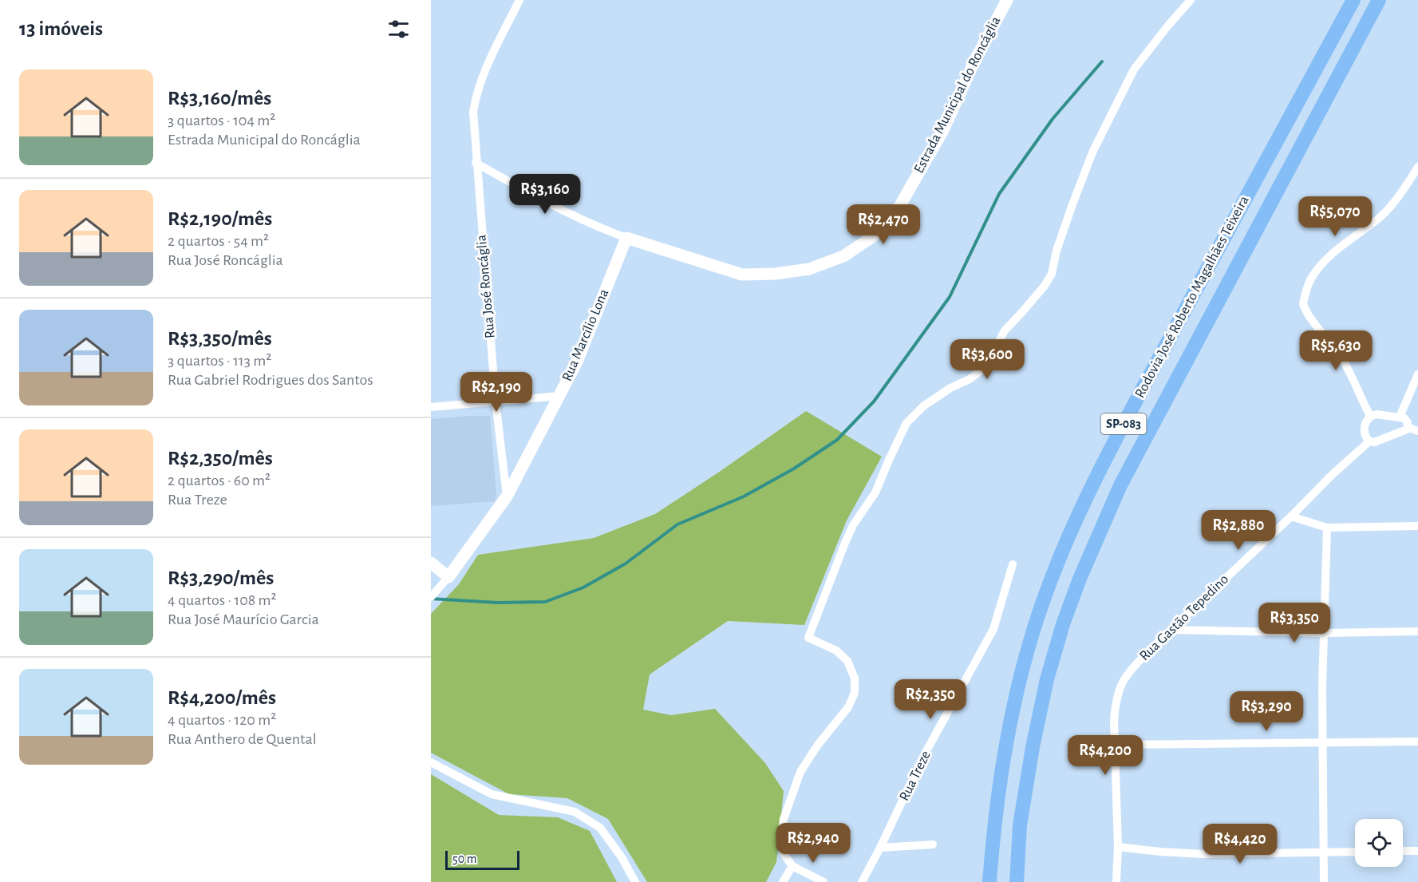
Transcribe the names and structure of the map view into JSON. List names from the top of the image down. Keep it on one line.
{"streets":{"highway":["Rodovia José Roberto Magalhães Teixeira","SP-083"],"street":["Estrada Municipal do Roncáglia","Rua José Roncáglia","Rua Marcílio Lona","Rua Gastão Tepedino","Rua Treze"]},"crossings":[["Estrada Municipal do Roncáglia","Rua José Roncáglia"],["Estrada Municipal do Roncáglia","Rua Marcílio Lona"],["Rua José Roncáglia","Rua Marcílio Lona"]],"scale_bar":"50 m","page":{"heading":"13 imóveis","list":[{"name":"R$3,160/mês","note":"3 quartos · 104 m² · Estrada Municipal do Roncáglia"},{"name":"R$2,190/mês","note":"2 quartos · 54 m² · Rua José Roncáglia"},{"name":"R$3,350/mês","note":"3 quartos · 113 m² · Rua Gabriel Rodrigues dos Santos"},{"name":"R$2,350/mês","note":"2 quartos · 60 m² · Rua Treze"},{"name":"R$3,290/mês","note":"4 quartos · 108 m² · Rua José Maurício Garcia"},{"name":"R$4,200/mês","note":"4 quartos · 120 m² · Rua Anthero de Quental"}],"price":["R$3,160","R$5,070","R$2,470","R$5,630","R$3,600","R$2,190","R$2,880","R$3,350","R$2,350","R$3,290","R$4,200","R$2,940","R$4,420"],"scale":"50 m"}}
